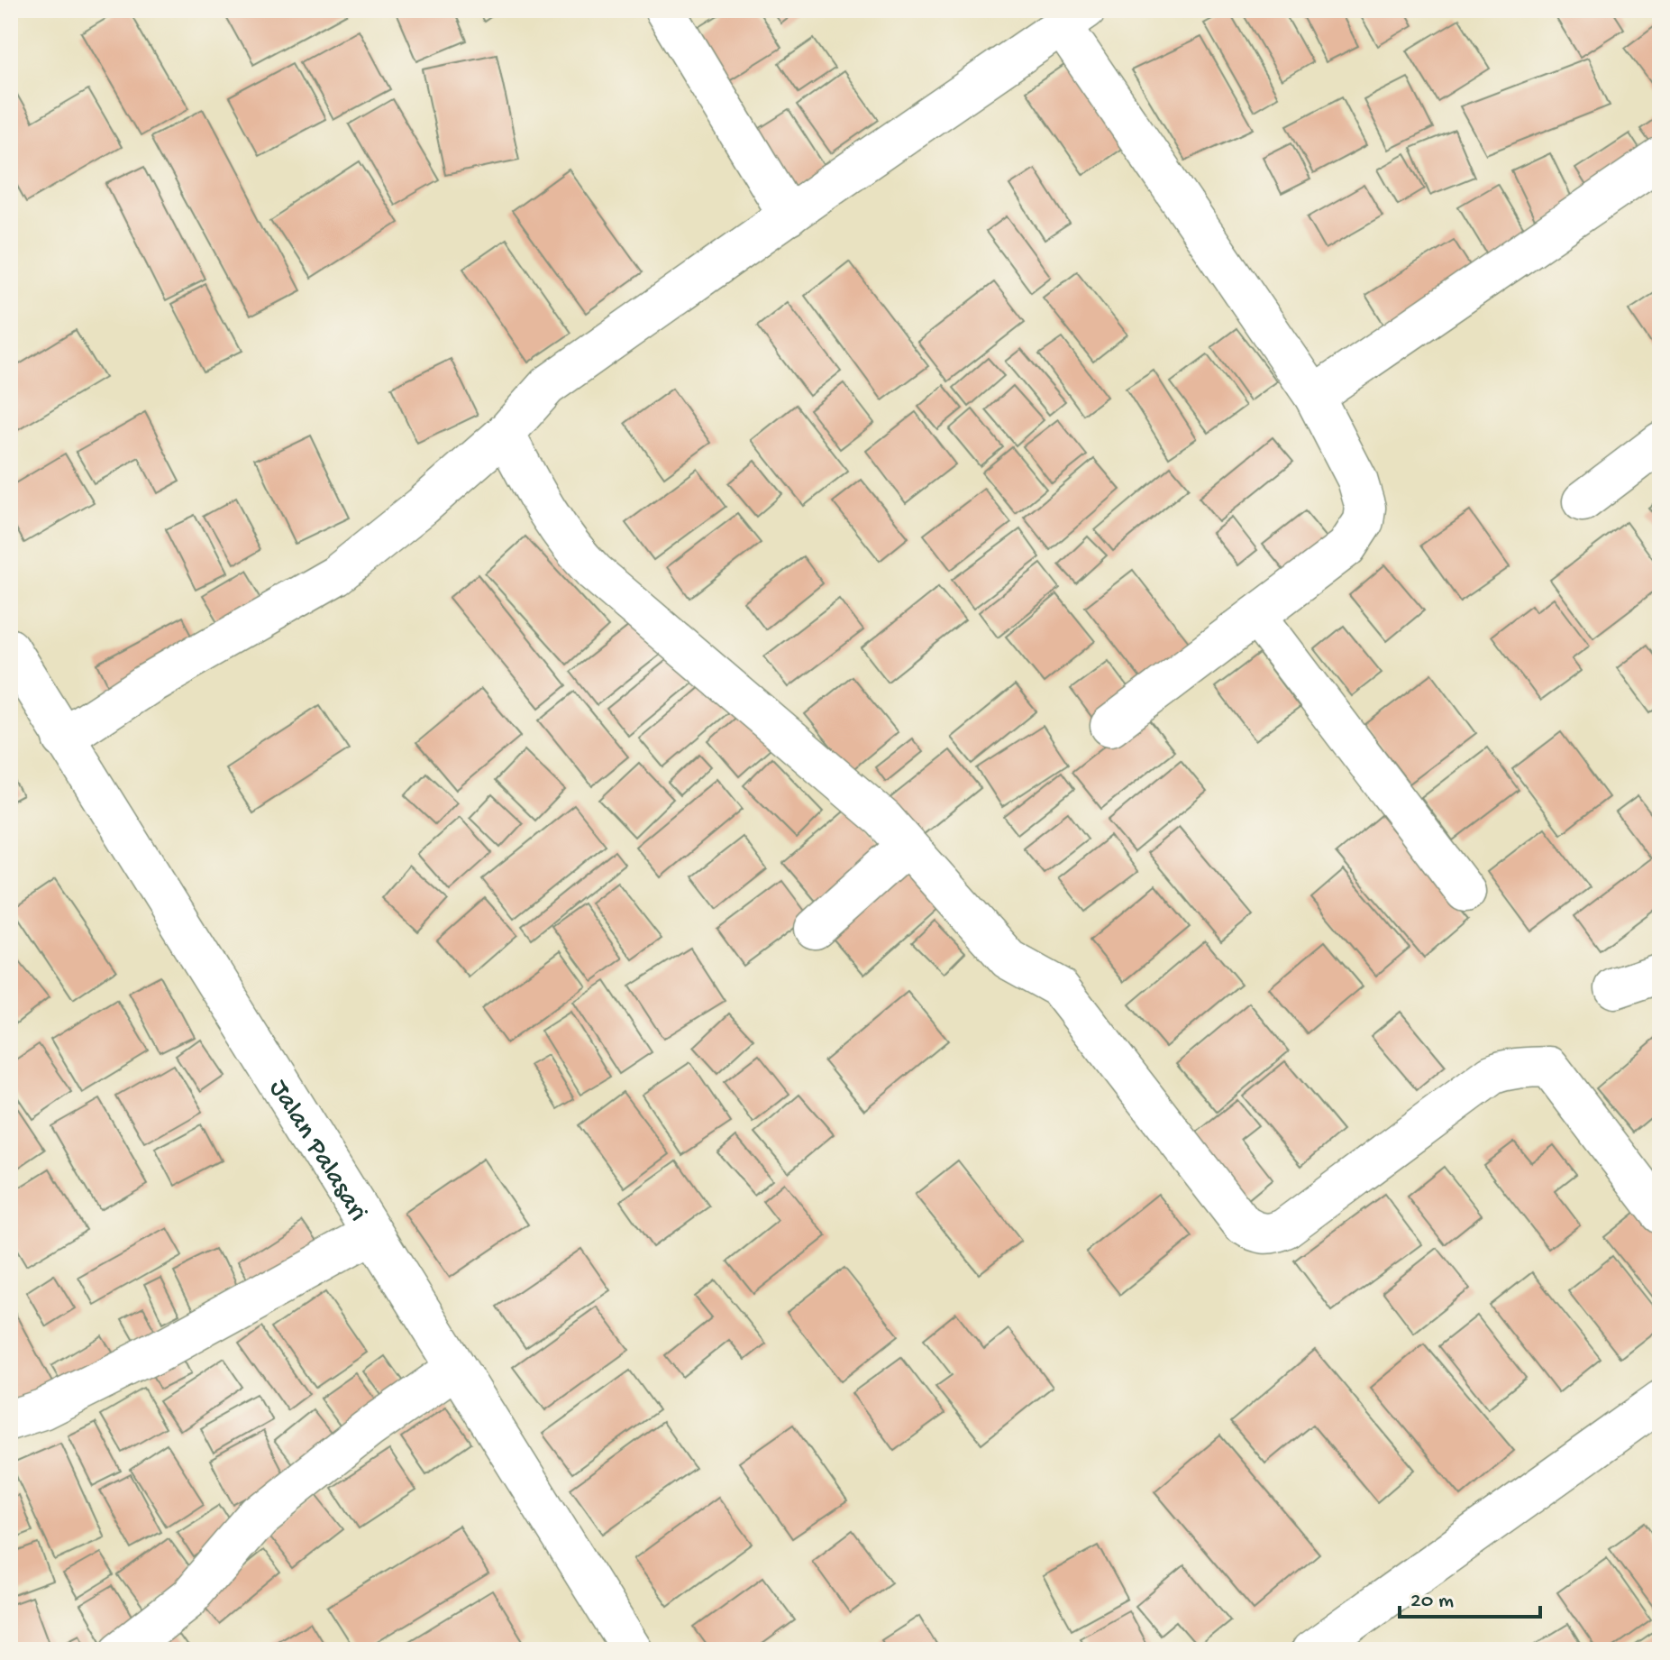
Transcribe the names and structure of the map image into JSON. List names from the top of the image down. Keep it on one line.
{"streets":{"street":["Jalan Palasari"]},"scale_bar":"20 m"}
